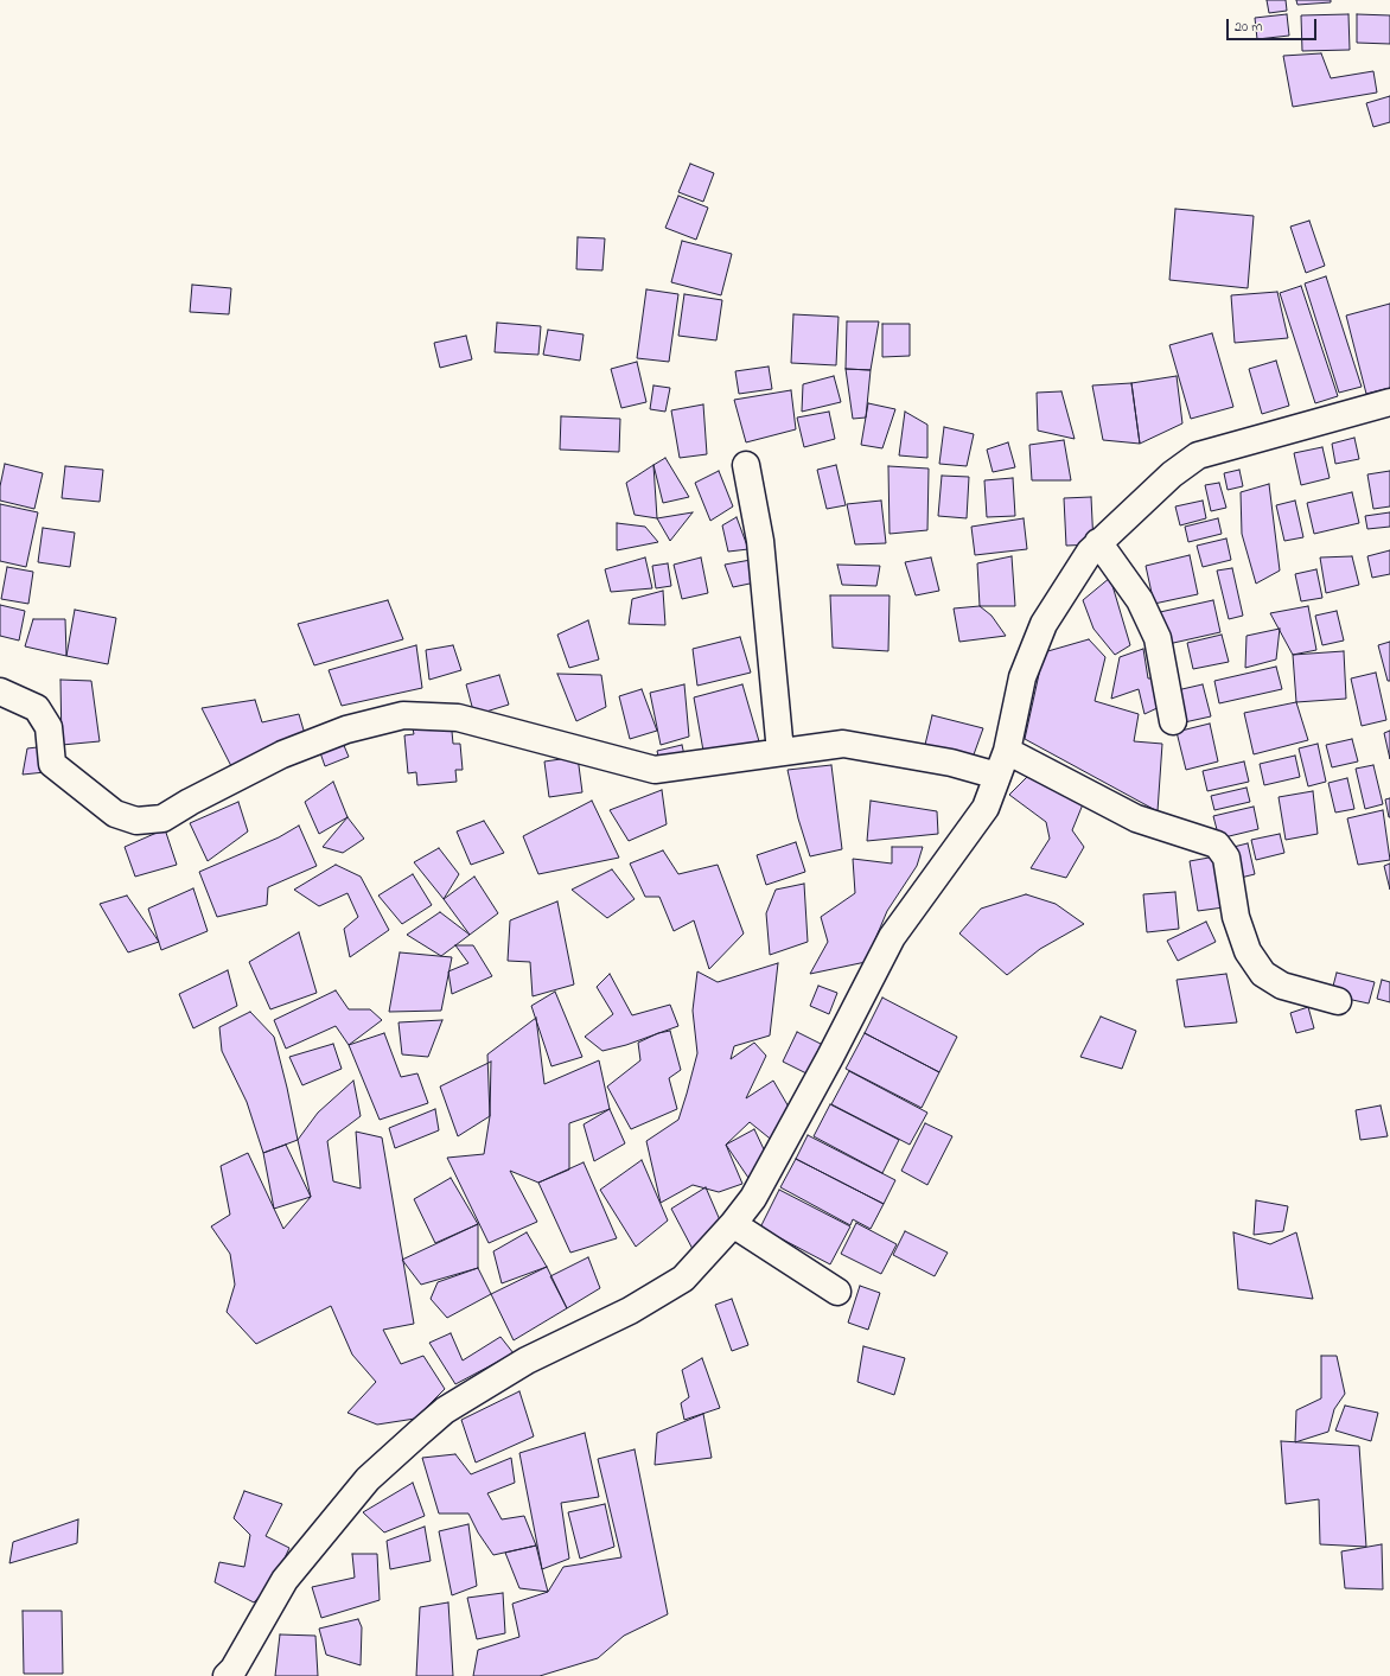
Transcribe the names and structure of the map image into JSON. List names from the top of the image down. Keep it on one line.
{"scale_bar":"20 m"}
